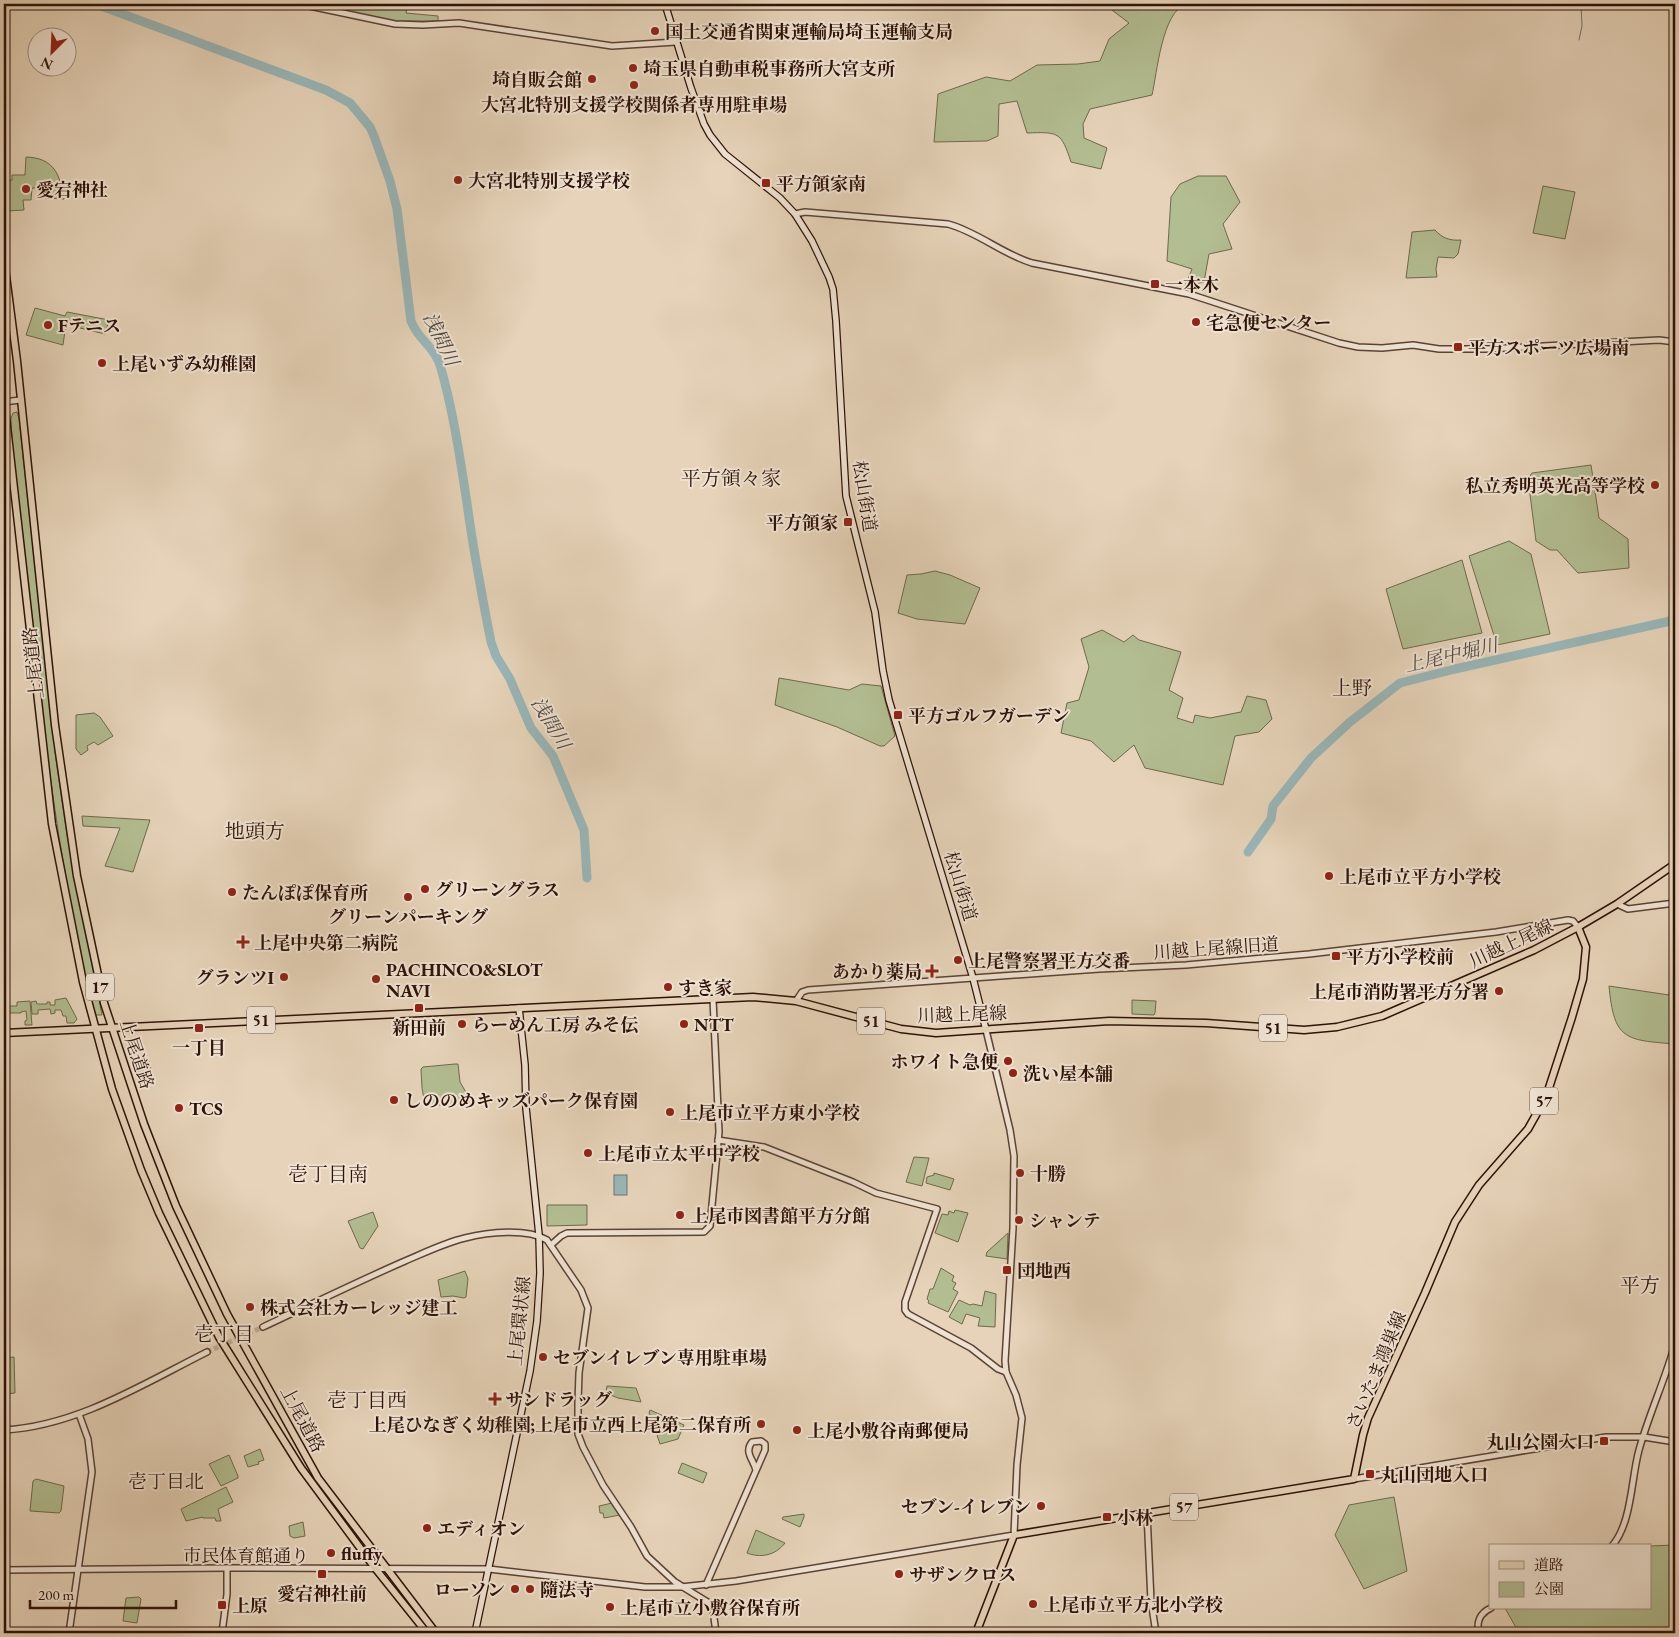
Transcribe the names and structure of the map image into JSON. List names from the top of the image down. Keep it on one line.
{"streets":{"main road":["松山街道","上尾道路","川越上尾線","17","51","57","上尾環状線","さいたま鴻巣線"],"street":["川越上尾線旧道","市民体育館通り"]},"crossings":[["松山街道","川越上尾線"],["松山街道","川越上尾線旧道"],["上尾道路","川越上尾線"],["上尾道路","市民体育館通り"],["川越上尾線","川越上尾線旧道"],["川越上尾線","上尾環状線"],["川越上尾線","さいたま鴻巣線"],["川越上尾線旧道","さいたま鴻巣線"],["57","さいたま鴻巣線"],["57","市民体育館通り"],["上尾環状線","市民体育館通り"]],"districts":["平方領々家","上野","地頭方","壱丁目南","平方","壱丁目","壱丁目西","壱丁目北"],"water":["浅間川","上尾中堀川"],"places":{"other":["国土交通省関東運輸局埼玉運輸支局","埼玉県自動車税事務所大宮支所","埼自販会館","大宮北特別支援学校関係者専用駐車場","大宮北特別支援学校","愛宕神社","宅急便センター","Fテニス","上尾いずみ幼稚園","私立秀明英光高等学校","上尾市立平方小学校","グリーングラス","たんぽぽ保育所","グリーンパーキング","上尾警察署平方交番","グランツⅠ","PACHINCO&SLOT NAVI","すき家","上尾市消防署平方分署","らーめん工房 みそ伝","NTT","ホワイト急便","洗い屋本舗","しののめキッズパーク保育園","TCS","上尾市立平方東小学校","上尾市立太平中学校","十勝","上尾市図書館平方分館","シャンテ","株式会社カーレッジ建工","セブンイレブン専用駐車場","上尾ひなぎく幼稚園;上尾市立西上尾第二保育所","上尾小敷谷南郵便局","セブン-イレブン","エディオン","fluffy","サザンクロス","ローソン","隨法寺","上尾市立平方北小学校","上尾市立小敷谷保育所"],"transit":["平方領家南","一本木","平方スポーツ広場南","平方領家","平方ゴルフガーデン","平方小学校前","新田前","一丁目","団地西","丸山公園入口","丸山団地入口","小林","愛宕神社前","上原"],"health":["上尾中央第二病院","あかり薬局","サンドラッグ"]},"legend":["道路","公園"],"scale_bar":"200 m","north":"bottom left"}
